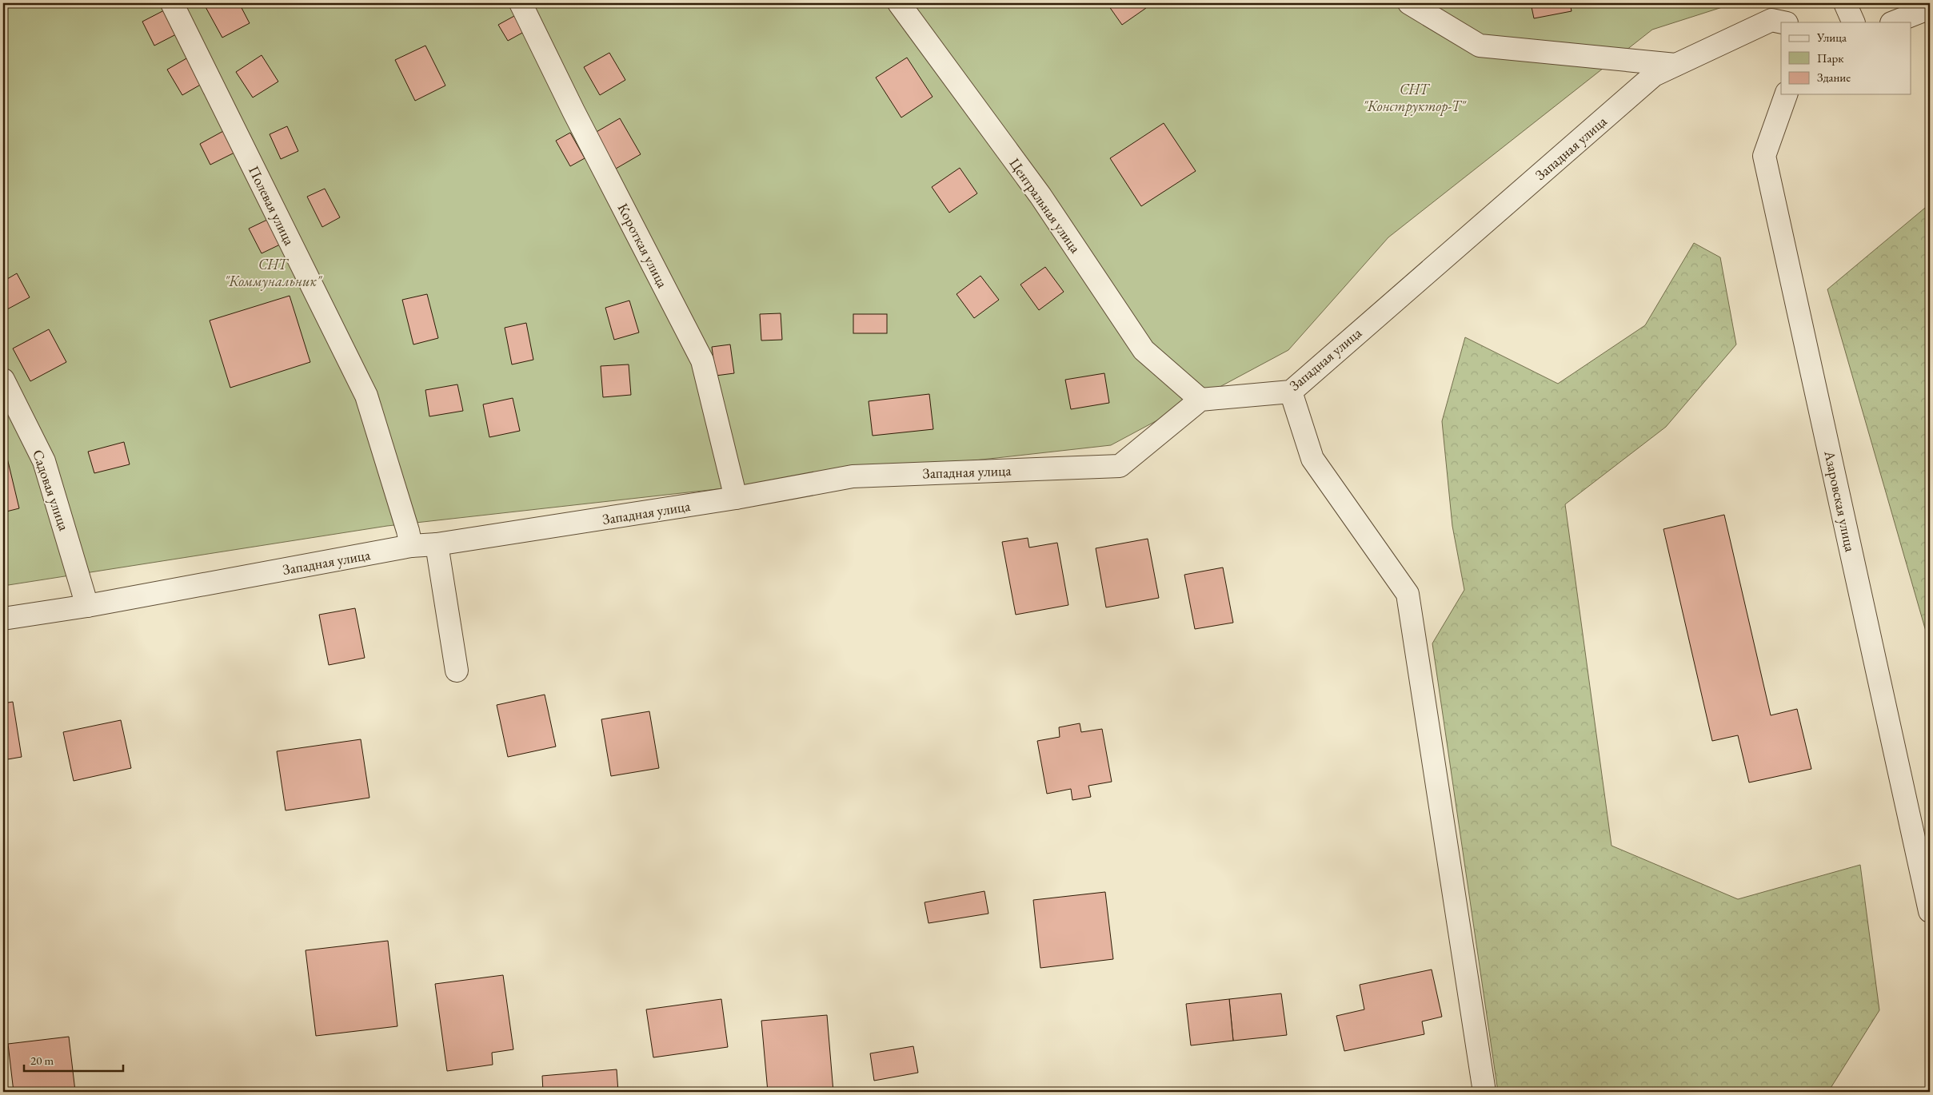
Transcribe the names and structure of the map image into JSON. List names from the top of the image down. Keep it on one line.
{"streets":{"street":["Западная улица","Полевая улица","Центральная улица","Короткая улица","Садовая улица","Азаровская улица"]},"crossings":[["Западная улица","Полевая улица"],["Западная улица","Центральная улица"],["Западная улица","Короткая улица"],["Западная улица","Садовая улица"]],"parks":["СНТ \"Конструктор-Т\"","СНТ \"Коммунальник\""],"legend":["Улица","Парк","Здание"],"scale_bar":"20 m"}
